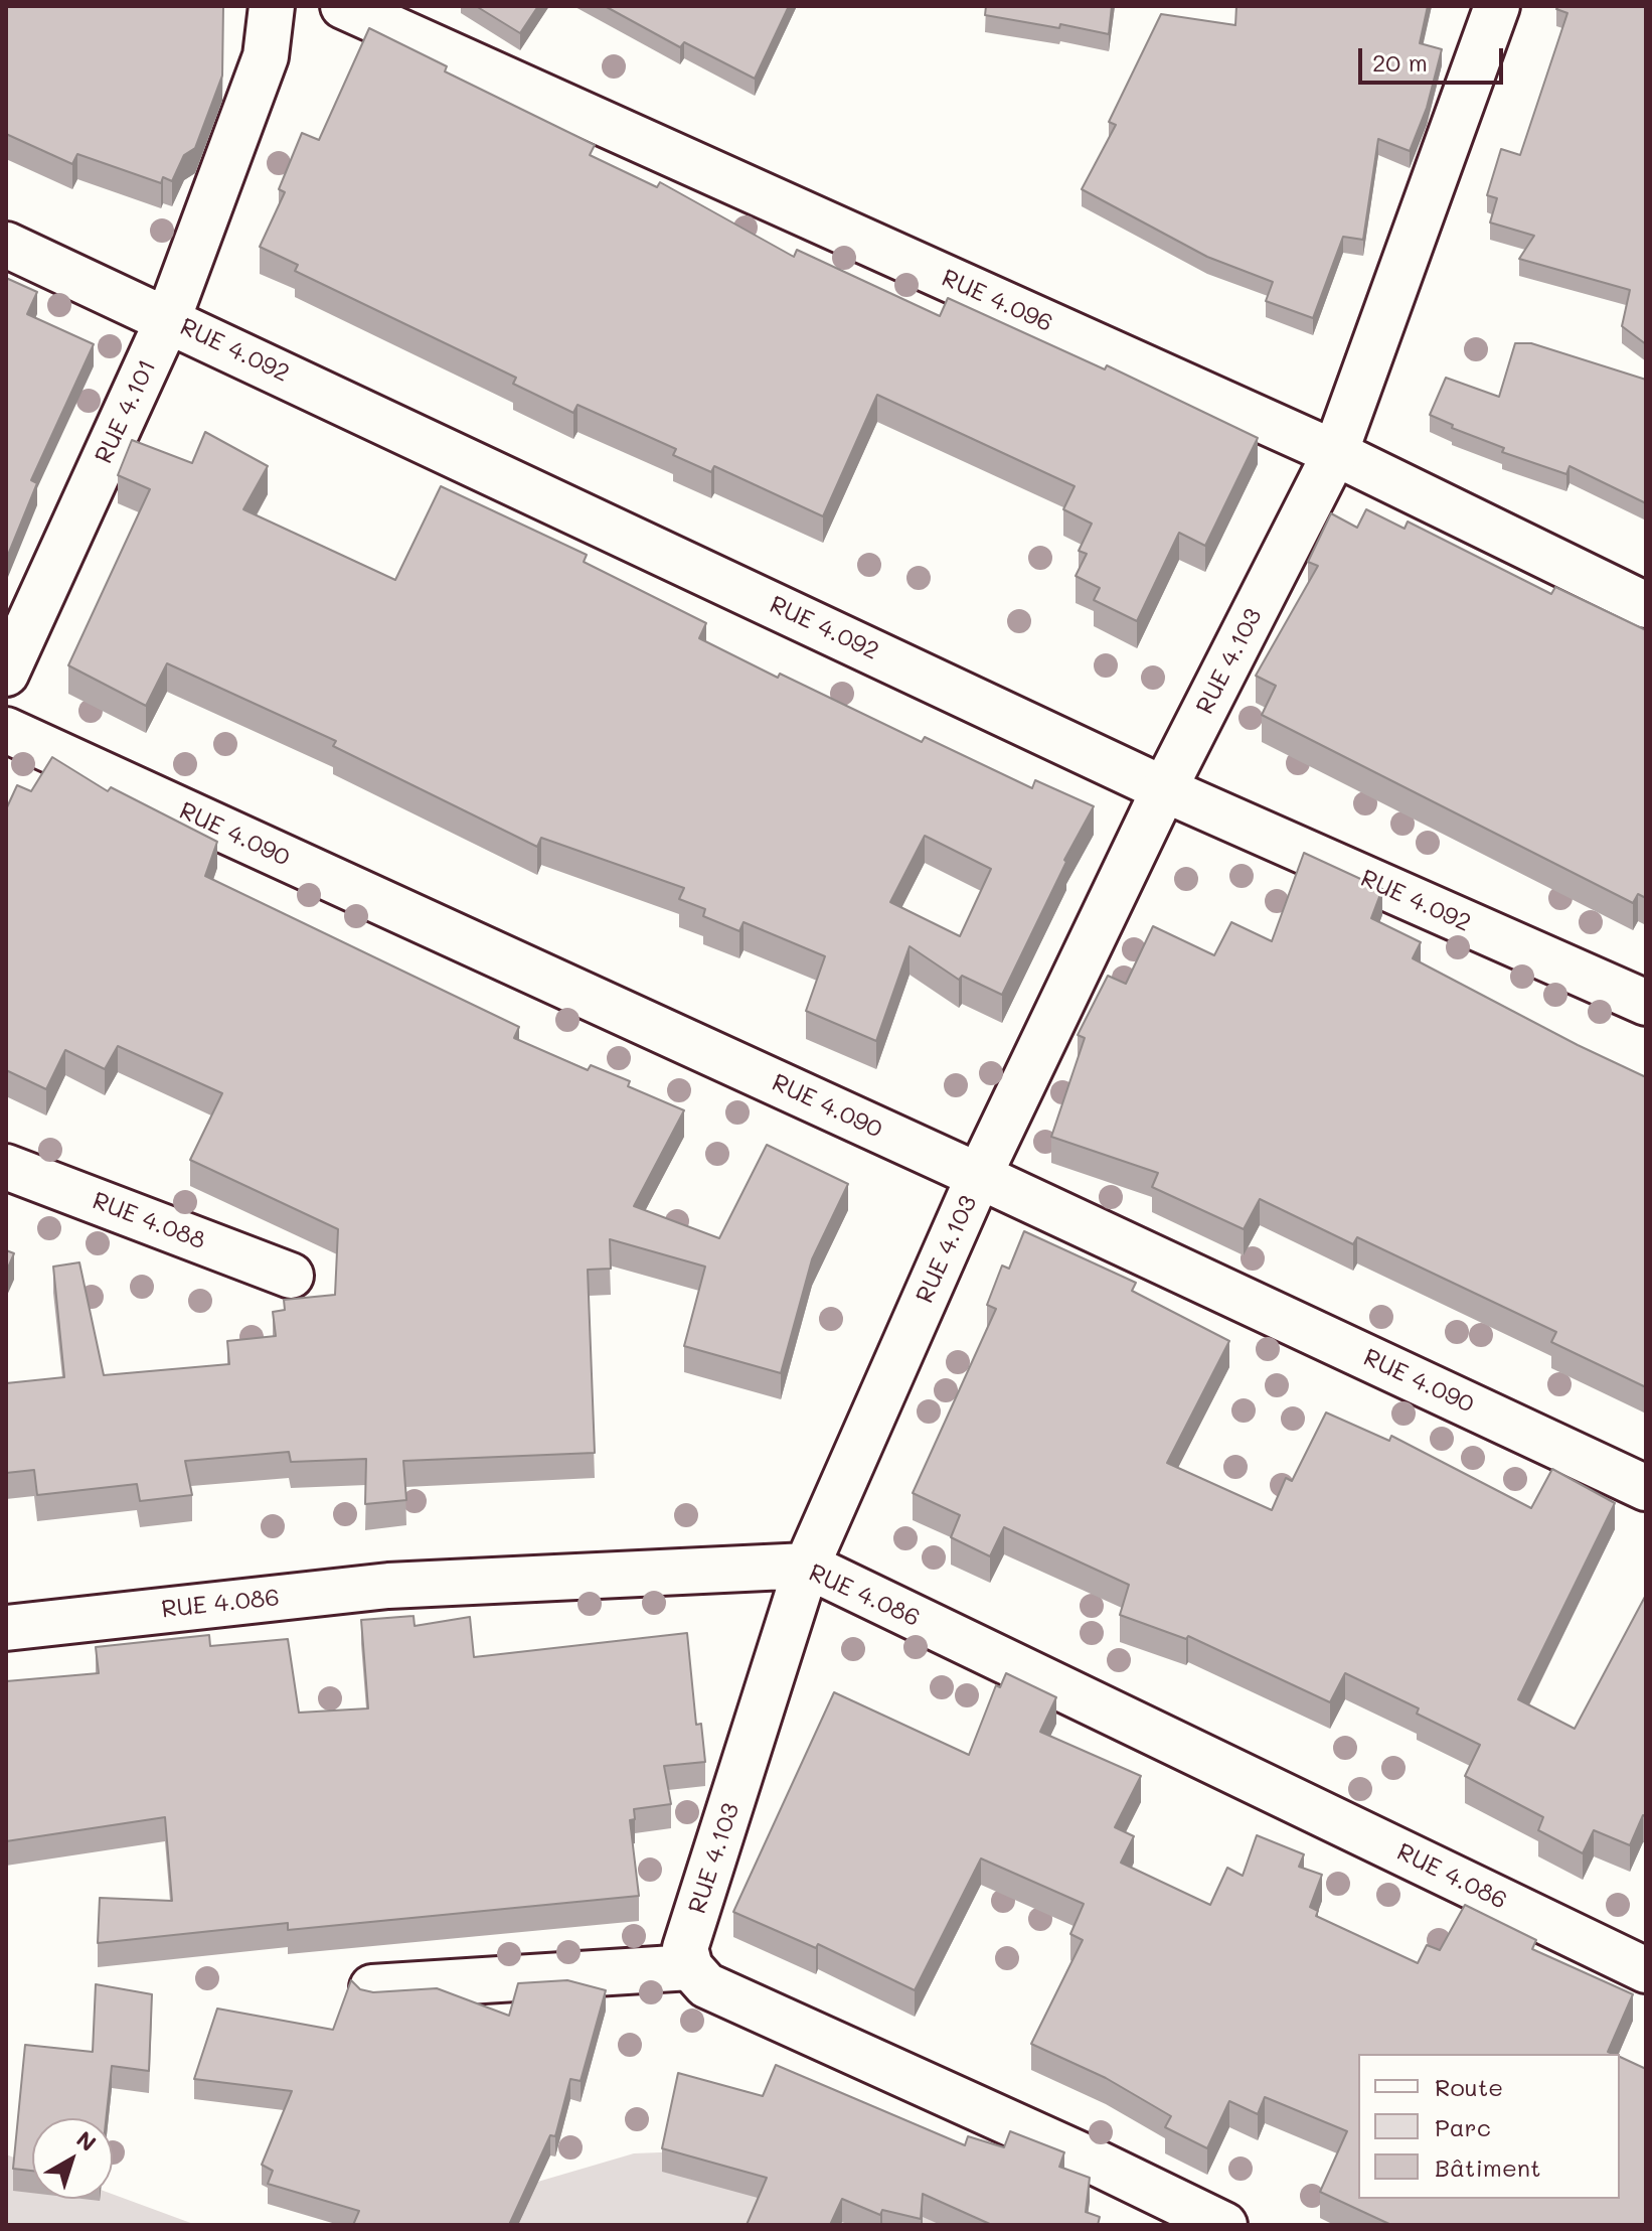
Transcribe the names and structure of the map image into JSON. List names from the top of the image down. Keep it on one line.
{"streets":{"street":["RUE 4.096","RUE 4.092","RUE 4.101","RUE 4.103","RUE 4.090","RUE 4.088","RUE 4.086"]},"crossings":[["RUE 4.096","RUE 4.103"],["RUE 4.092","RUE 4.101"],["RUE 4.092","RUE 4.103"],["RUE 4.103","RUE 4.090"],["RUE 4.103","RUE 4.086"]],"legend":["Route","Parc","Bâtiment"],"scale_bar":"20 m","north":"top right"}
